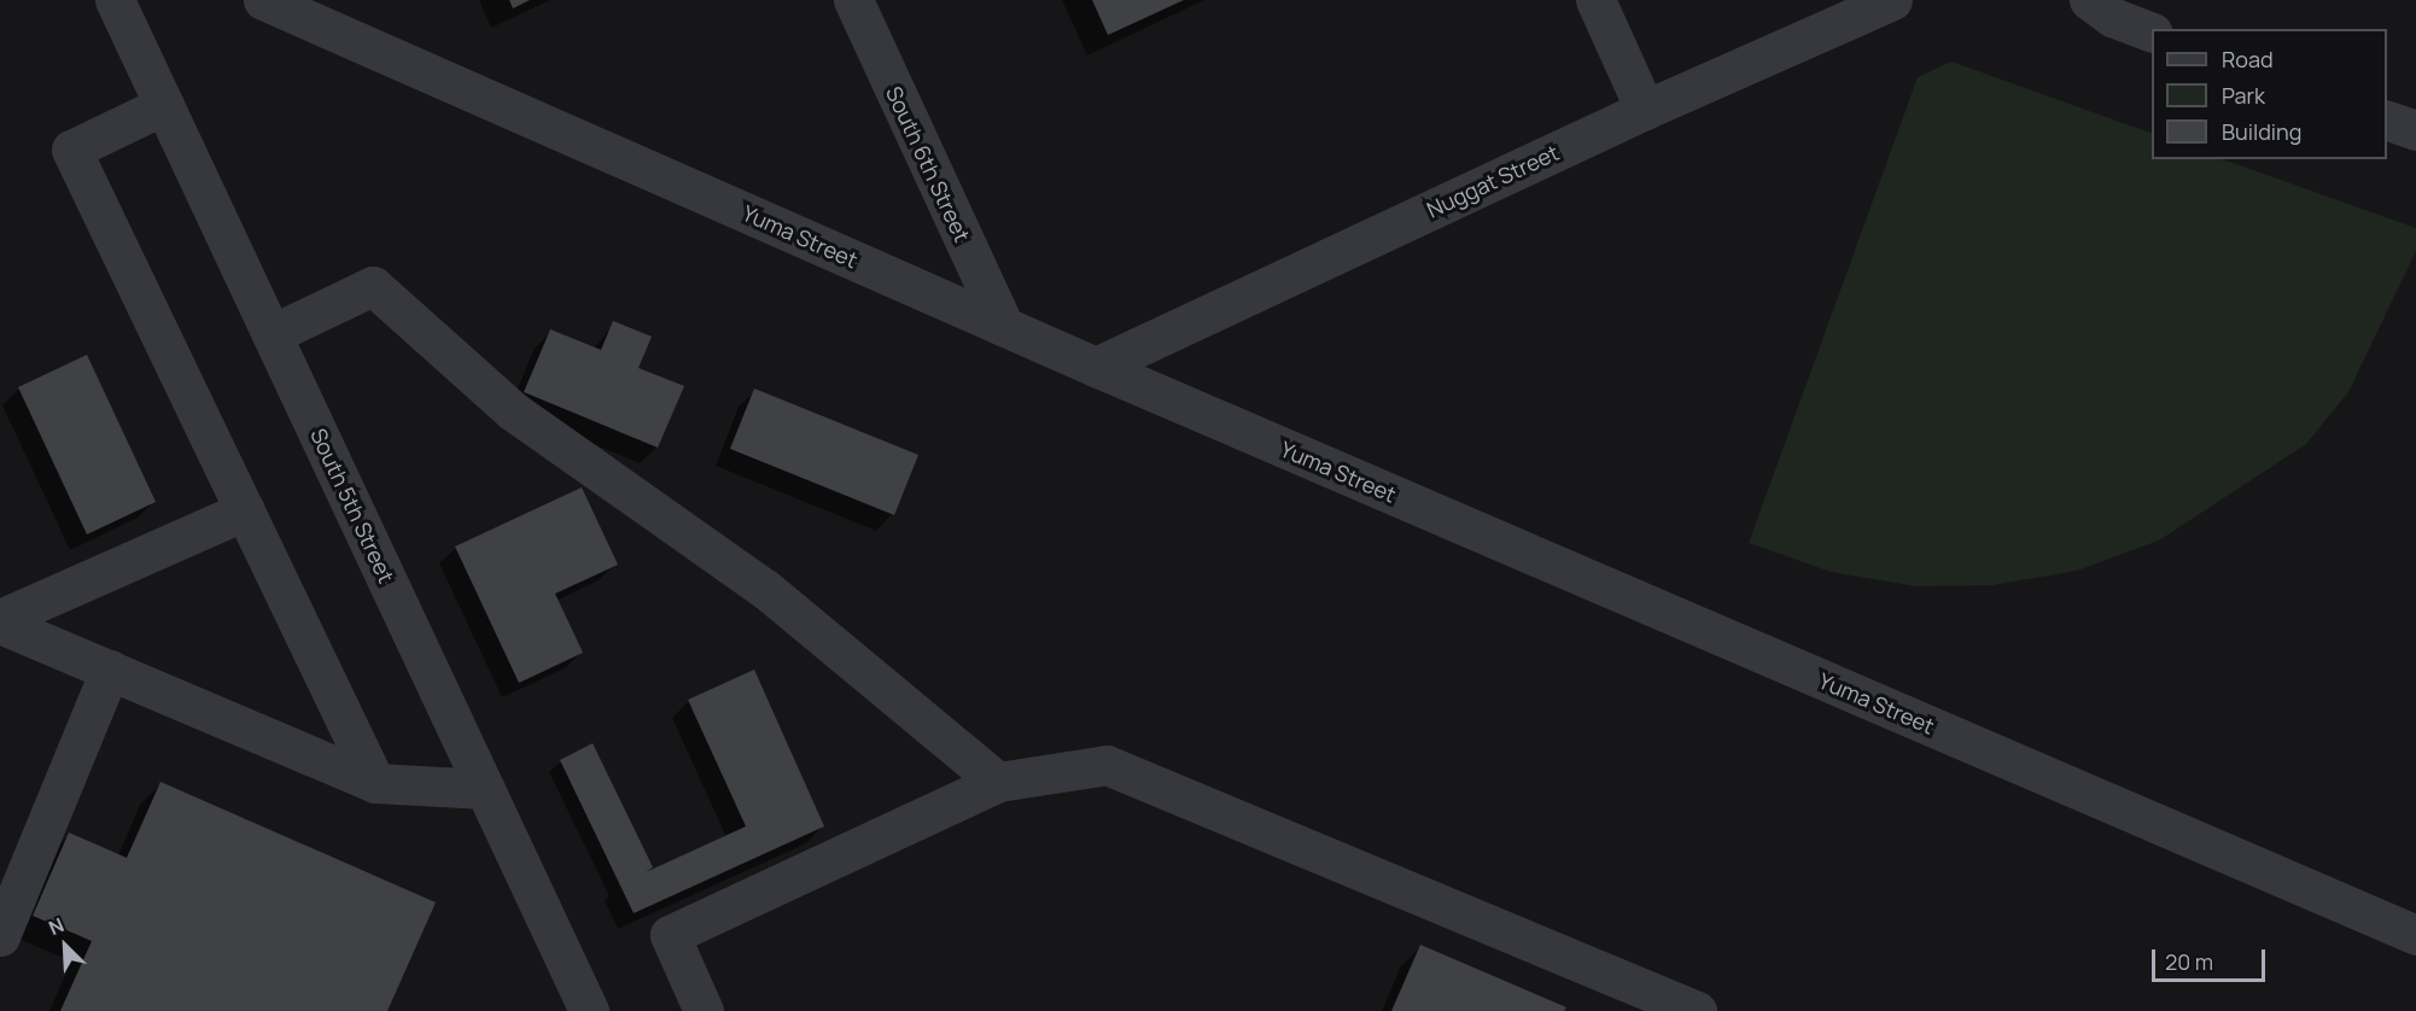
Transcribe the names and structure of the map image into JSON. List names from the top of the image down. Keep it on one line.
{"streets":{"street":["South 6th Street","Nuggat Street","Yuma Street","South 5th Street"]},"crossings":[["South 6th Street","Yuma Street"],["Nuggat Street","Yuma Street"]],"legend":["Road","Park","Building"],"scale_bar":"20 m","north":"top left"}
